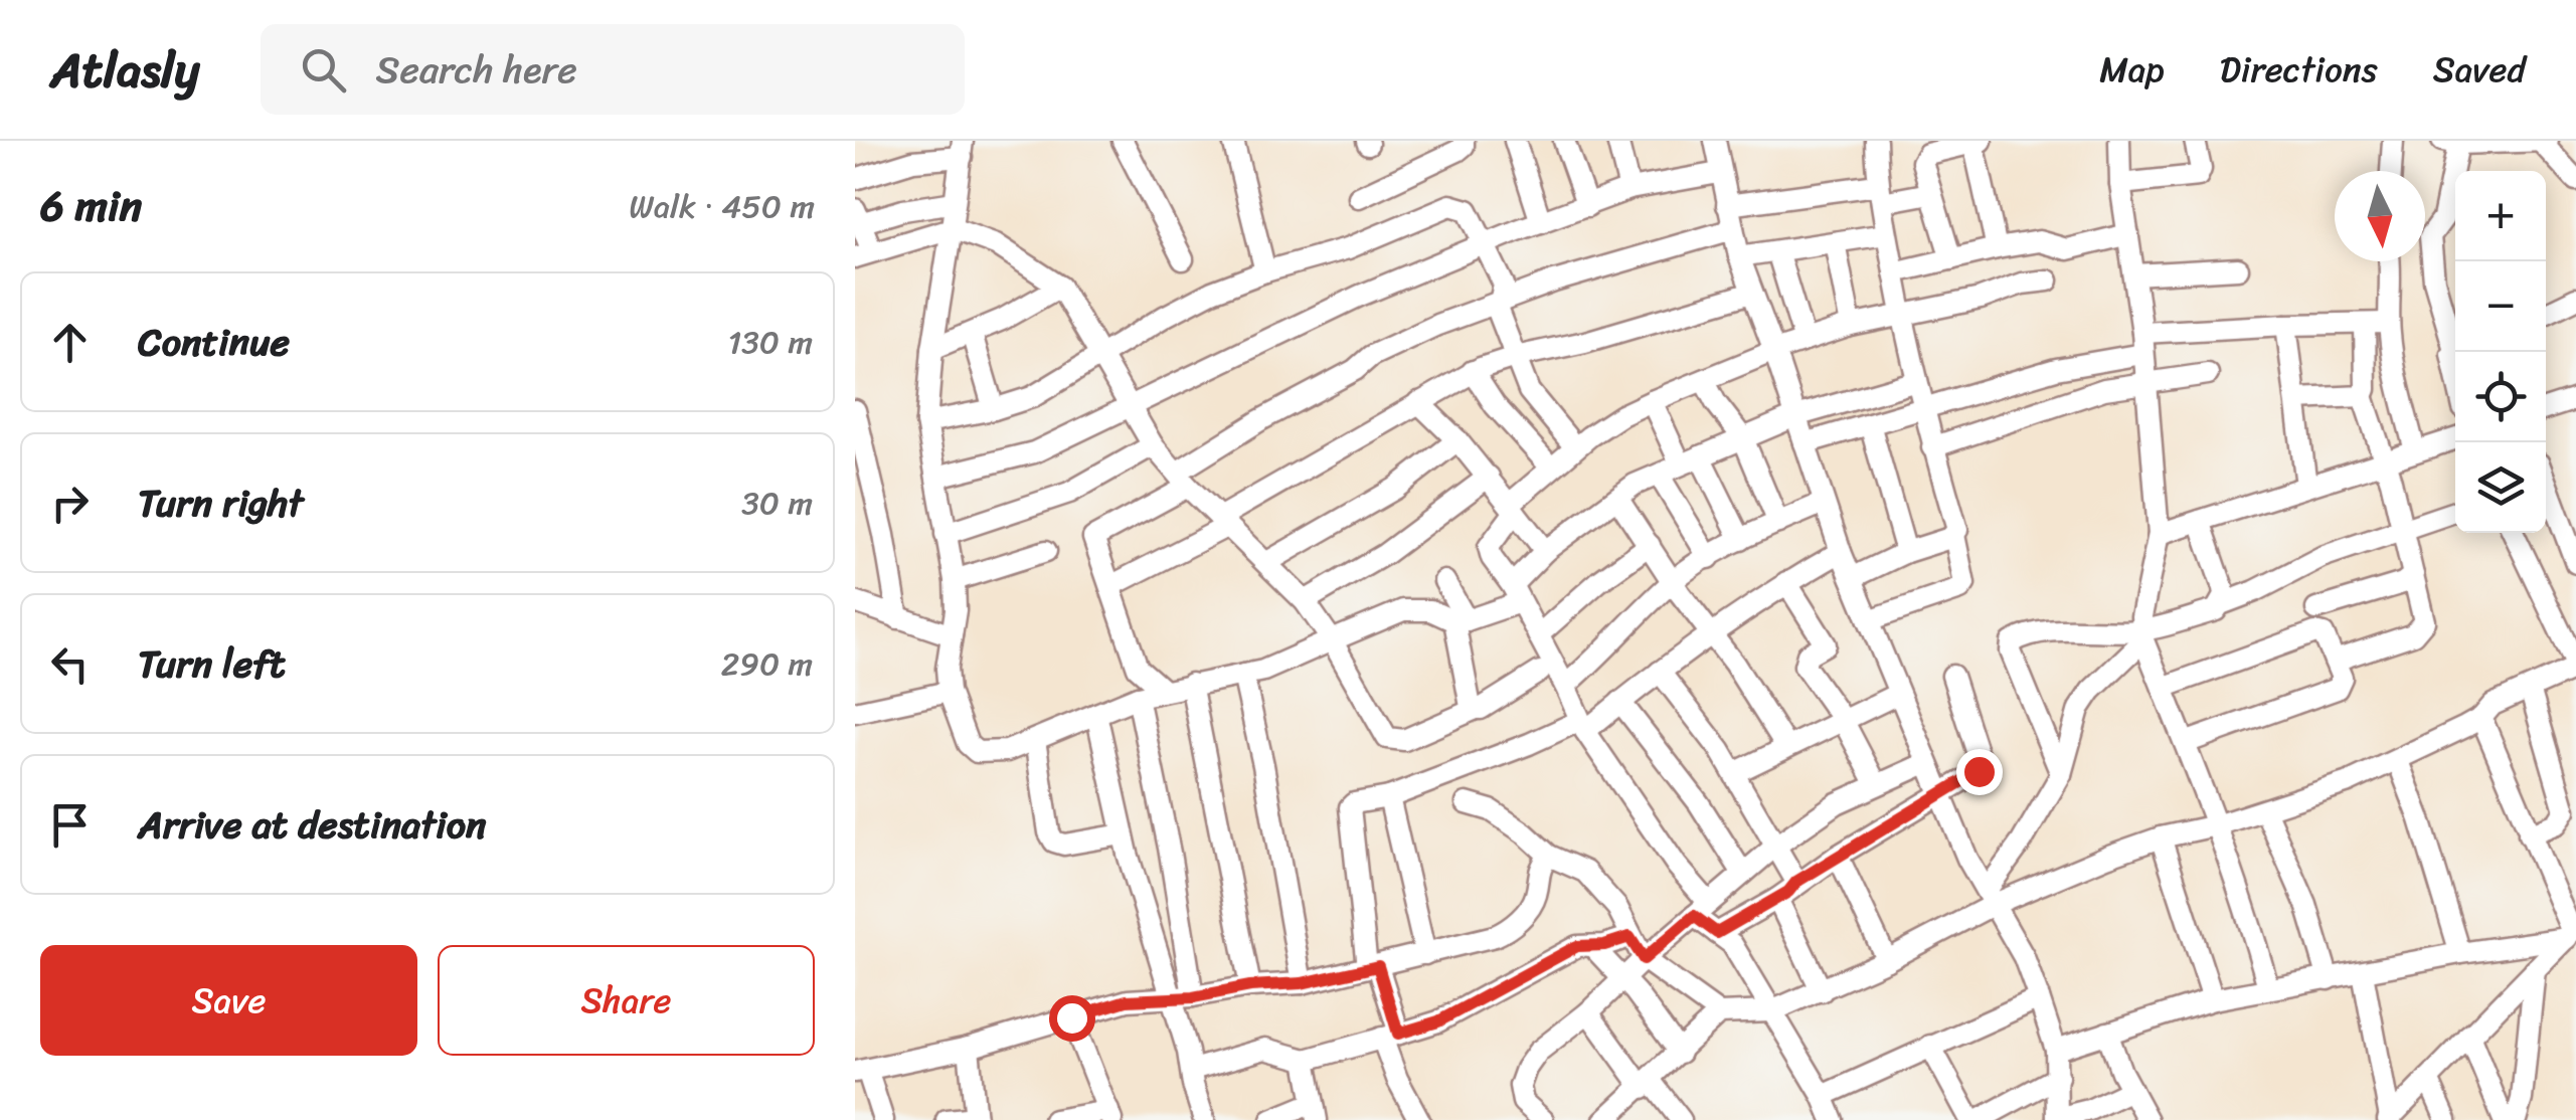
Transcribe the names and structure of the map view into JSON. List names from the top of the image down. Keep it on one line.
{"north":"bottom","page":{"header":"Atlasly","search":"Search here","nav":["Map","Directions","Saved"],"heading":["6 min","Walk · 450 m"],"map_buttons":["+","−"],"list":[["Continue","130 m"],["Turn right","30 m"],["Turn left","290 m"],"Arrive at destination"],"buttons":["Save","Share"]}}
